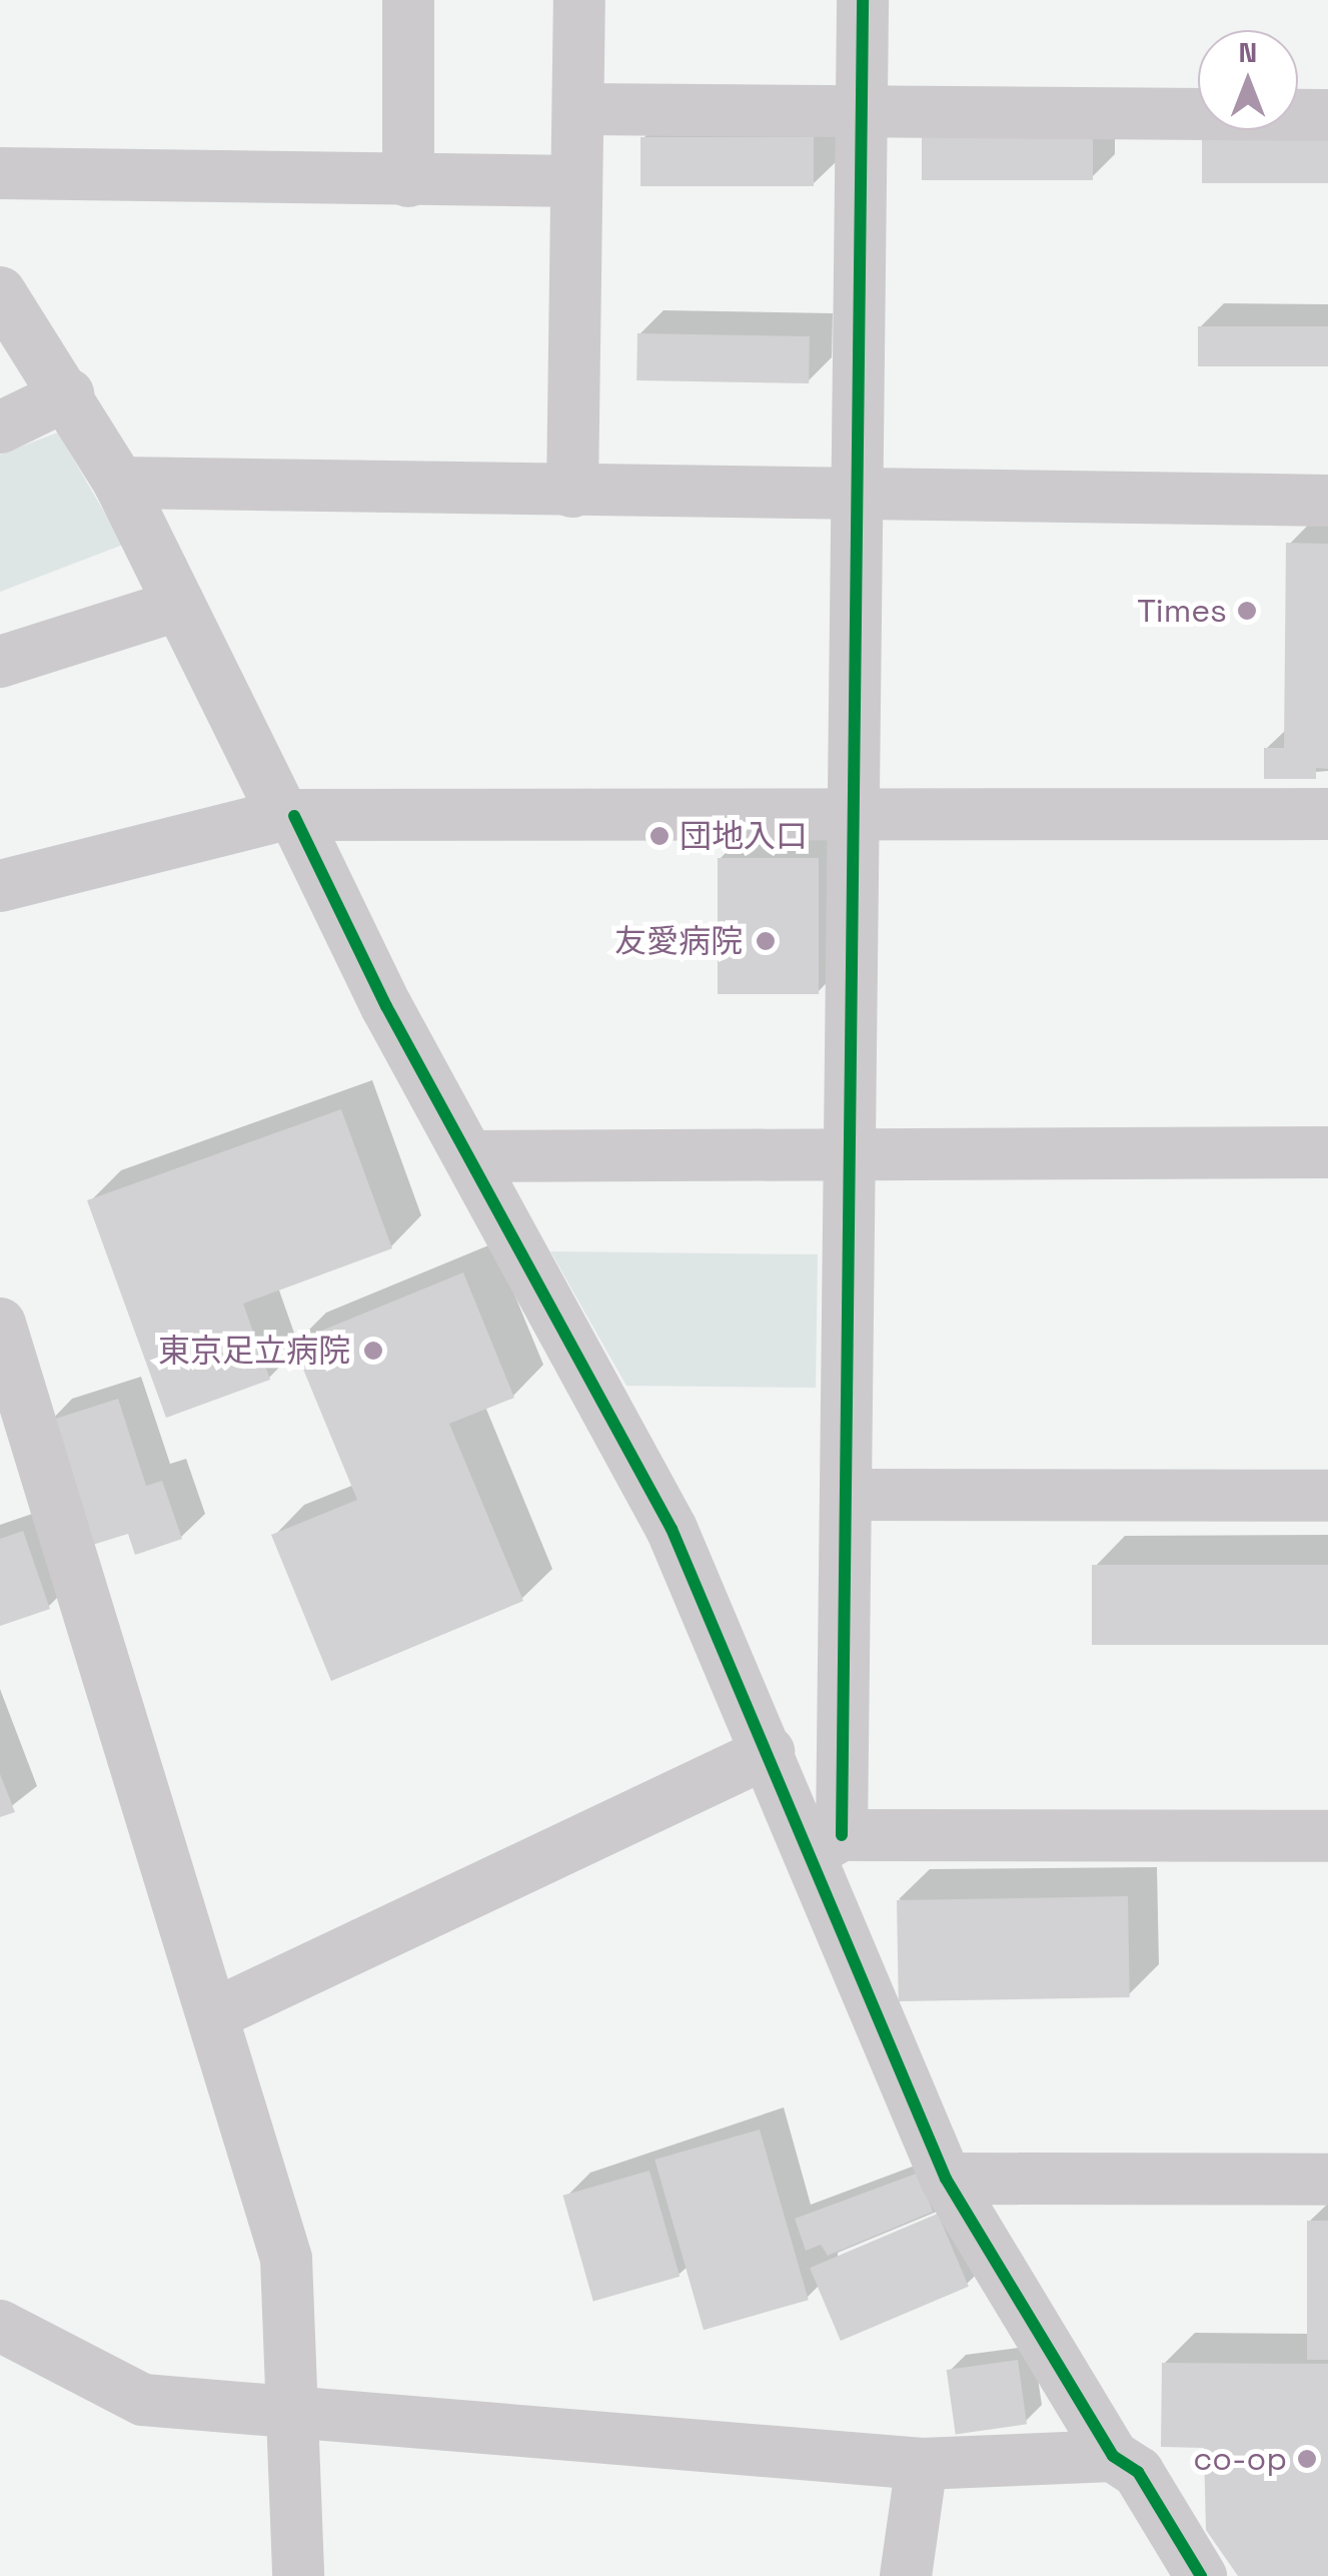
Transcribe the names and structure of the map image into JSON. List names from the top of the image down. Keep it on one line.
{"places":["Times","団地入口","友愛病院","東京足立病院","co-op"],"north":"top"}
